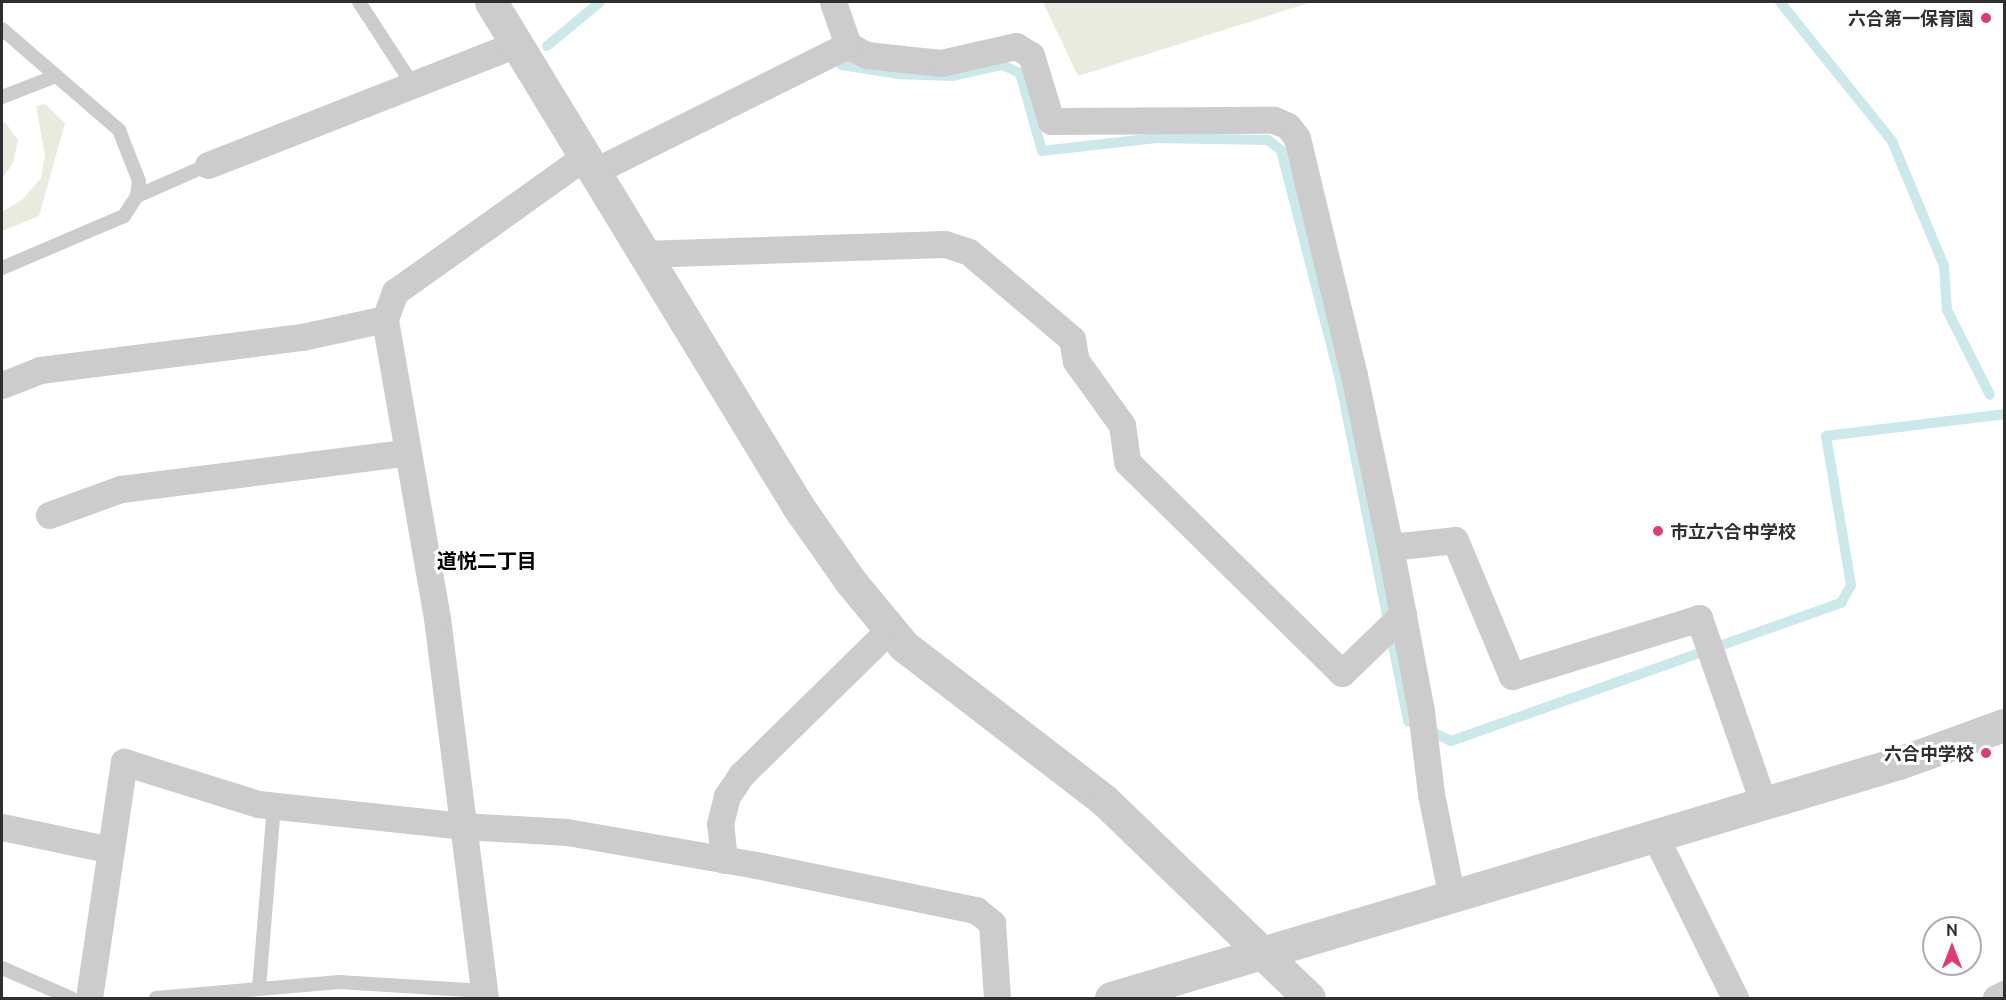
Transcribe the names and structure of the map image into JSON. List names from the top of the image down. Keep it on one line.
{"districts":["道悦二丁目"],"places":["六合第一保育園","市立六合中学校","六合中学校"],"north":"top"}
